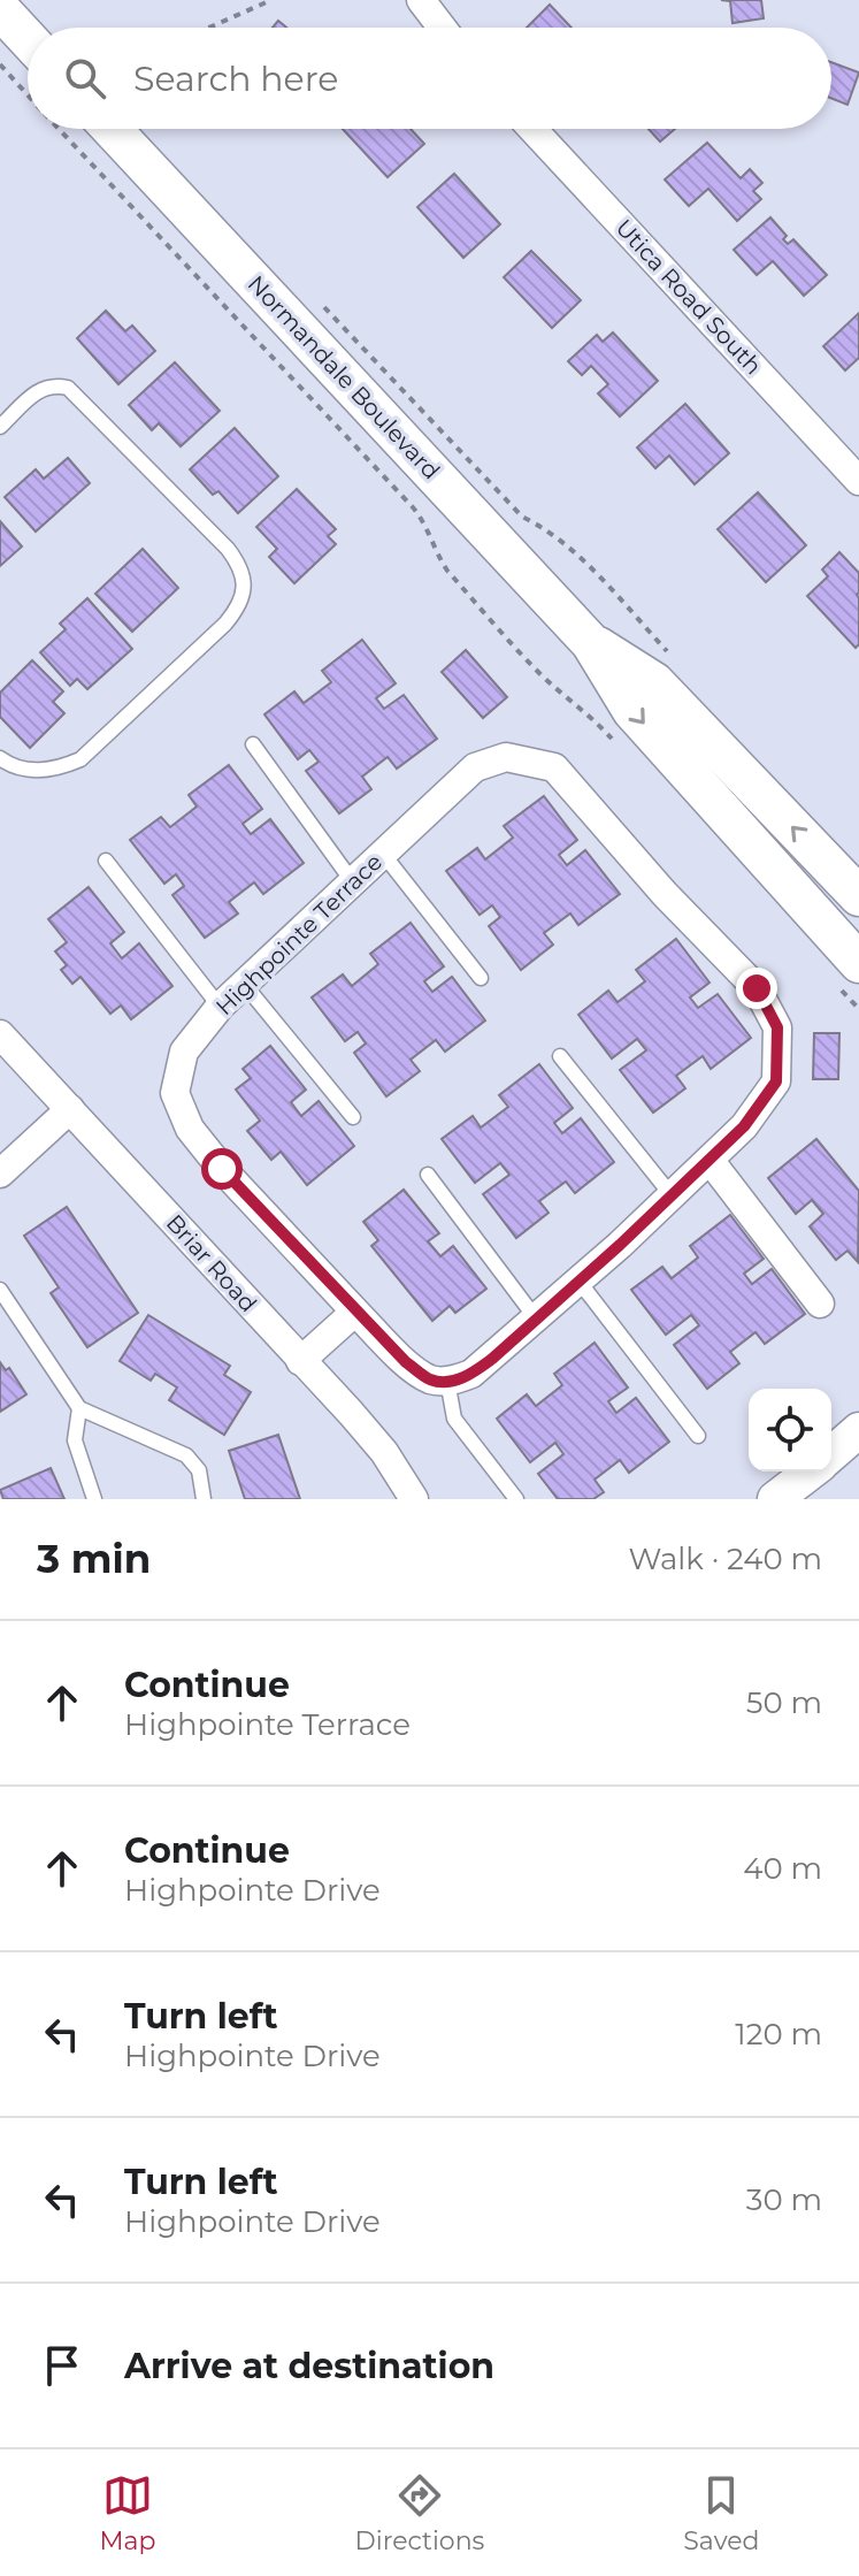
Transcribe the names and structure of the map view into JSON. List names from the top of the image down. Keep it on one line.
{"streets":{"main road":["Normandale Boulevard"],"street":["Utica Road South","Highpointe Terrace","Briar Road"]},"page":{"search":"Search here","heading":["3 min","Walk · 240 m"],"list":[["Continue","Highpointe Terrace","50 m"],["Continue","Highpointe Drive","40 m"],["Turn left","Highpointe Drive","120 m"],["Turn left","Highpointe Drive","30 m"],"Arrive at destination"],"nav":["Map","Directions","Saved"]}}
